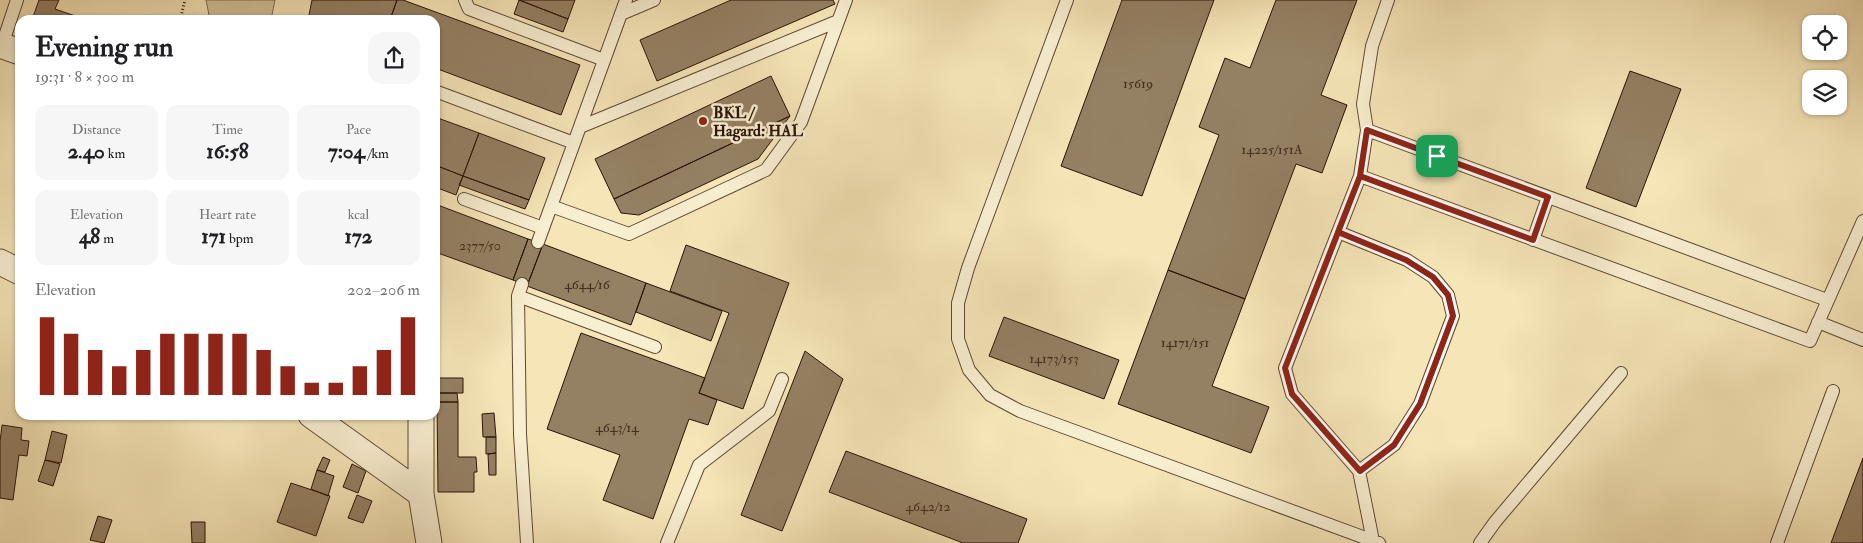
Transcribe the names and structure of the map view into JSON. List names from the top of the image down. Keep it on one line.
{"places":["BKL / Hagard: HAL"],"house_numbers":["15619","14225/151A","2377/50","4644/16","14171/151","14173/153","4643/14","4642/12"],"page":{"heading":["Evening run","19:31 · 8 × 300 m"],"stats":[["Distance","2.40 km"],["Time","16:58"],["Pace","7:04 /km"],["Elevation","48 m"],["Heart rate","171 bpm"],["kcal","172"]],"chart":["Elevation","202–206 m"]}}
